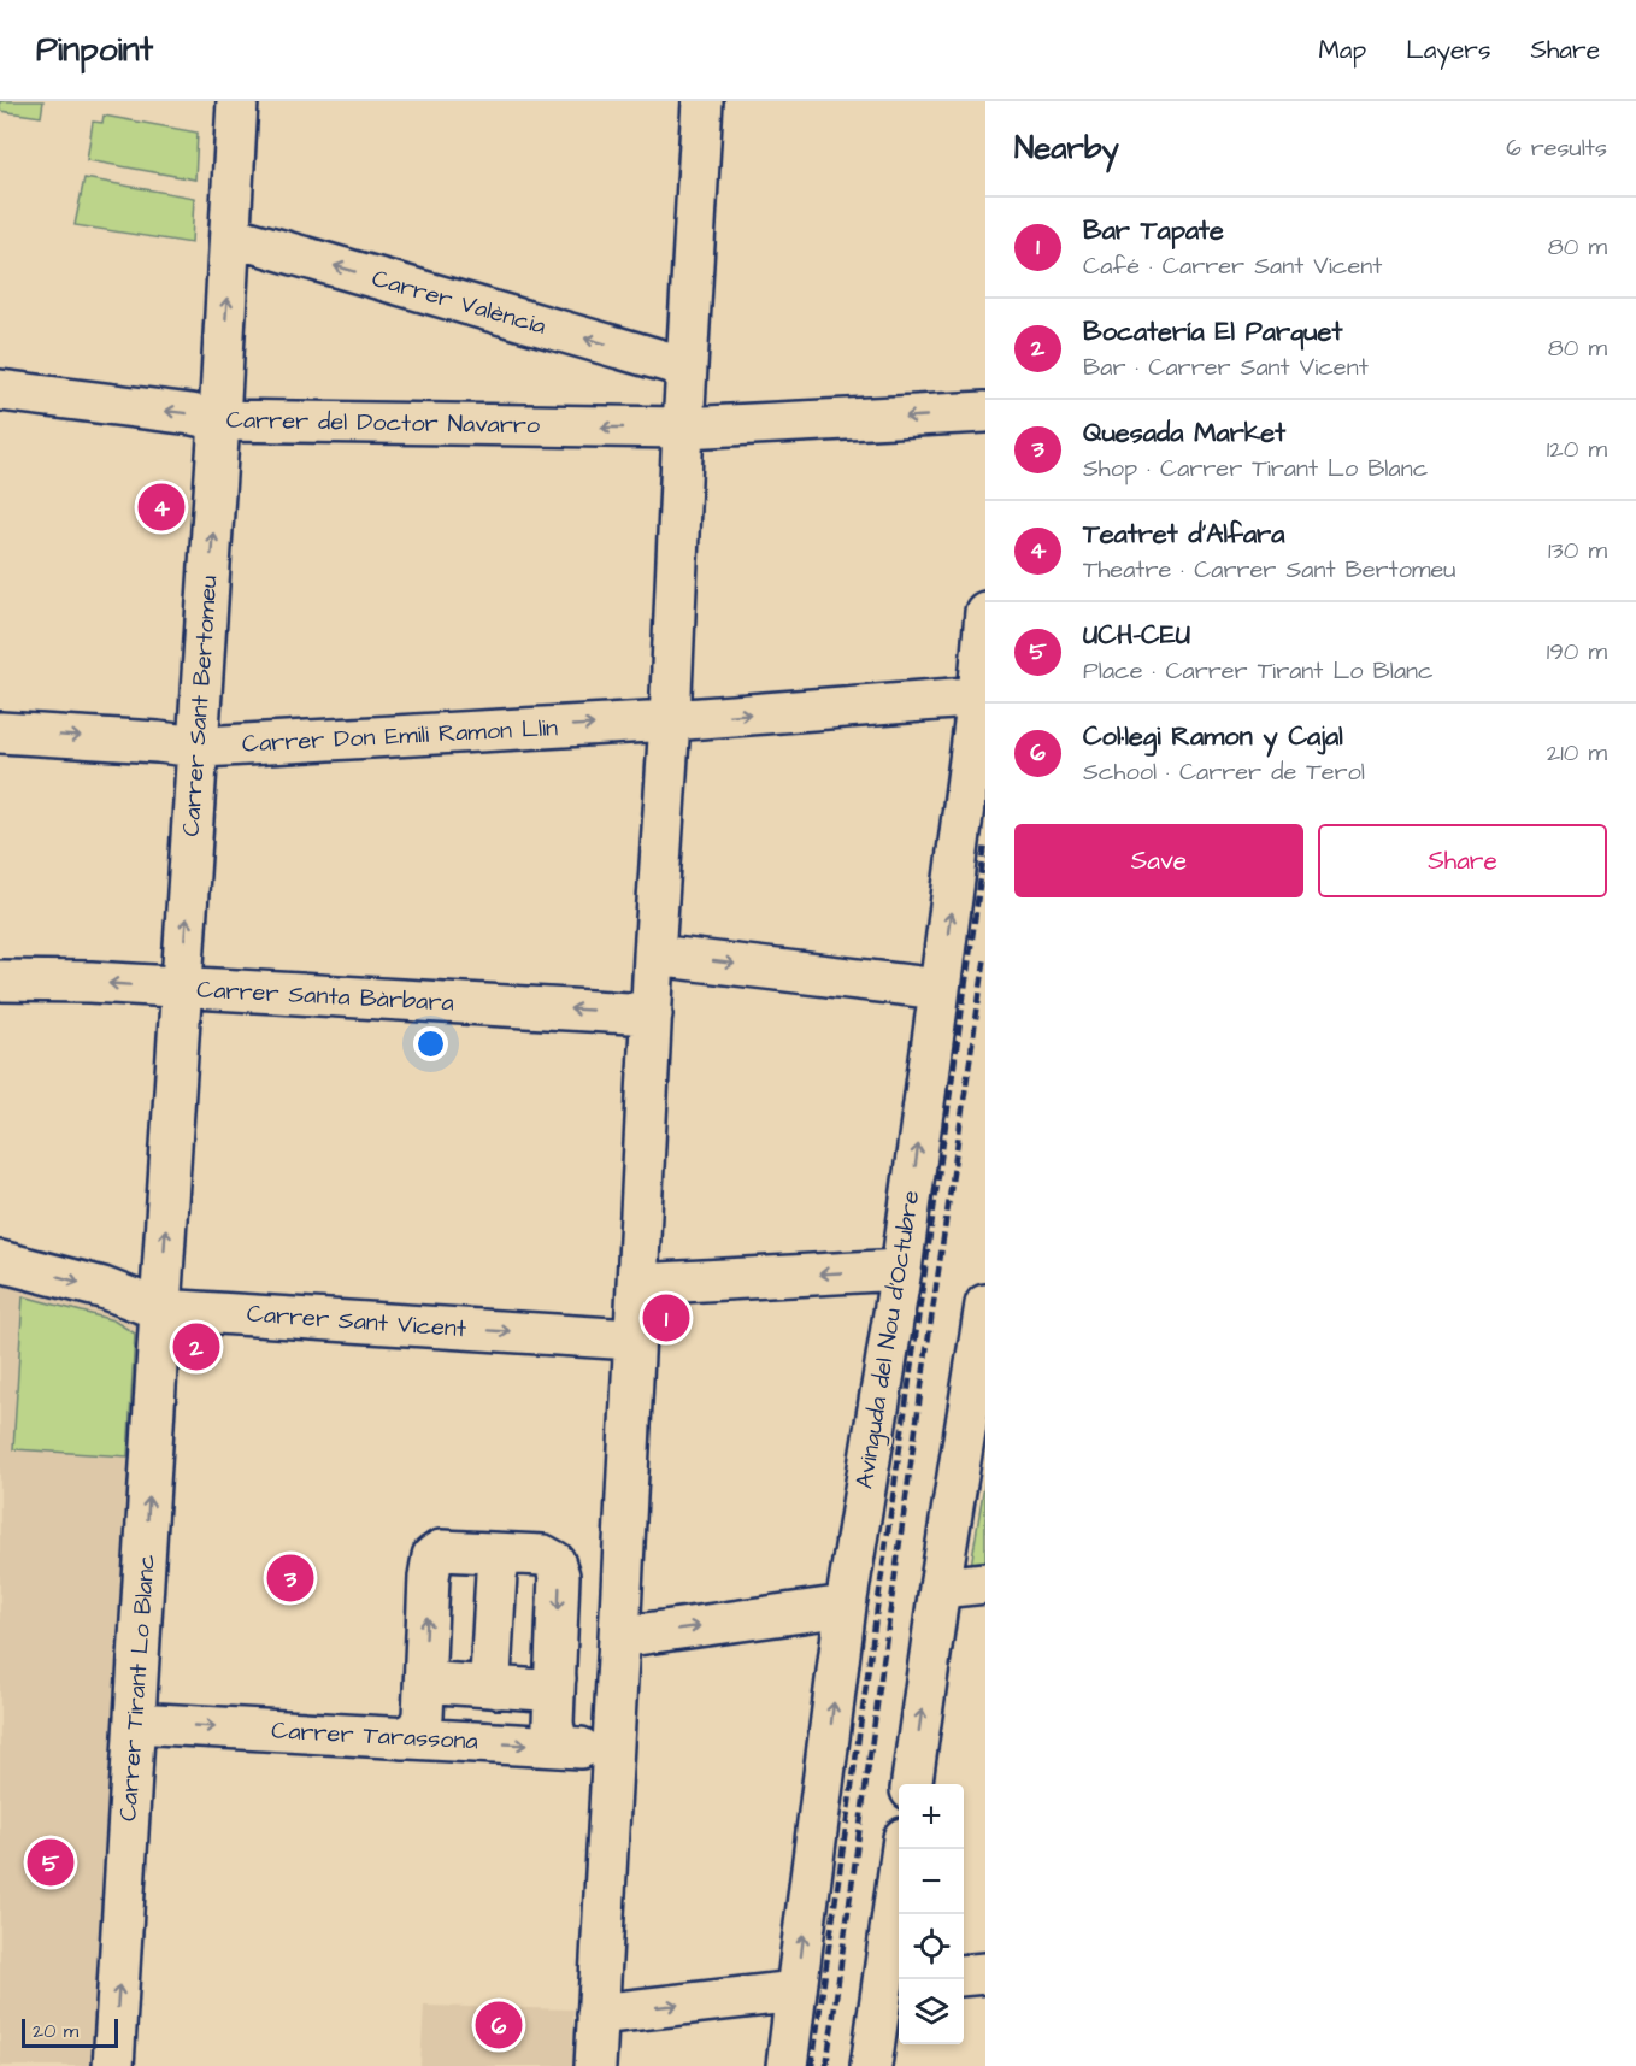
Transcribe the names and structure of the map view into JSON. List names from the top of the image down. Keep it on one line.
{"streets":{"street":["Carrer València","Carrer del Doctor Navarro","Carrer Sant Bertomeu","Carrer Don Emili Ramon Llin","Carrer Santa Bàrbara","Carrer Sant Vicent","Avinguda del Nou d'Octubre","Carrer Tirant Lo Blanc","Carrer Tarassona"]},"crossings":[["Carrer València","Carrer Sant Bertomeu"],["Carrer del Doctor Navarro","Carrer Sant Bertomeu"],["Carrer Sant Bertomeu","Carrer Don Emili Ramon Llin"],["Carrer Sant Bertomeu","Carrer Santa Bàrbara"],["Carrer Sant Bertomeu","Carrer Sant Vicent"],["Carrer Sant Bertomeu","Carrer Tirant Lo Blanc"],["Carrer Don Emili Ramon Llin","Avinguda del Nou d'Octubre"],["Carrer Sant Vicent","Carrer Tirant Lo Blanc"],["Carrer Tirant Lo Blanc","Carrer Tarassona"]],"one_way":["Carrer València","Carrer del Doctor Navarro","Carrer Sant Bertomeu","Carrer Don Emili Ramon Llin","Carrer Santa Bàrbara","Carrer Sant Vicent","Carrer Tirant Lo Blanc","Carrer Tarassona"],"scale_bar":"20 m","page":{"header":"Pinpoint","nav":["Map","Layers","Share"],"heading":["Nearby","6 results"],"list":[{"mark":"1","name":"Bar Tapate","note":"Café · Carrer Sant Vicent","value":"80 m"},{"mark":"2","name":"Bocatería El Parquet","note":"Bar · Carrer Sant Vicent","value":"80 m"},{"mark":"3","name":"Quesada Market","note":"Shop · Carrer Tirant Lo Blanc","value":"120 m"},{"mark":"4","name":"Teatret d'Alfara","note":"Theatre · Carrer Sant Bertomeu","value":"130 m"},{"mark":"5","name":"UCH-CEU","note":"Place · Carrer Tirant Lo Blanc","value":"190 m"},{"mark":"6","name":"Col·legi Ramon y Cajal","note":"School · Carrer de Terol","value":"210 m"}],"pins":["4","1","2","3","5","6"],"buttons":["Save","Share"],"map_buttons":["+","−"],"scale":"20 m"}}
